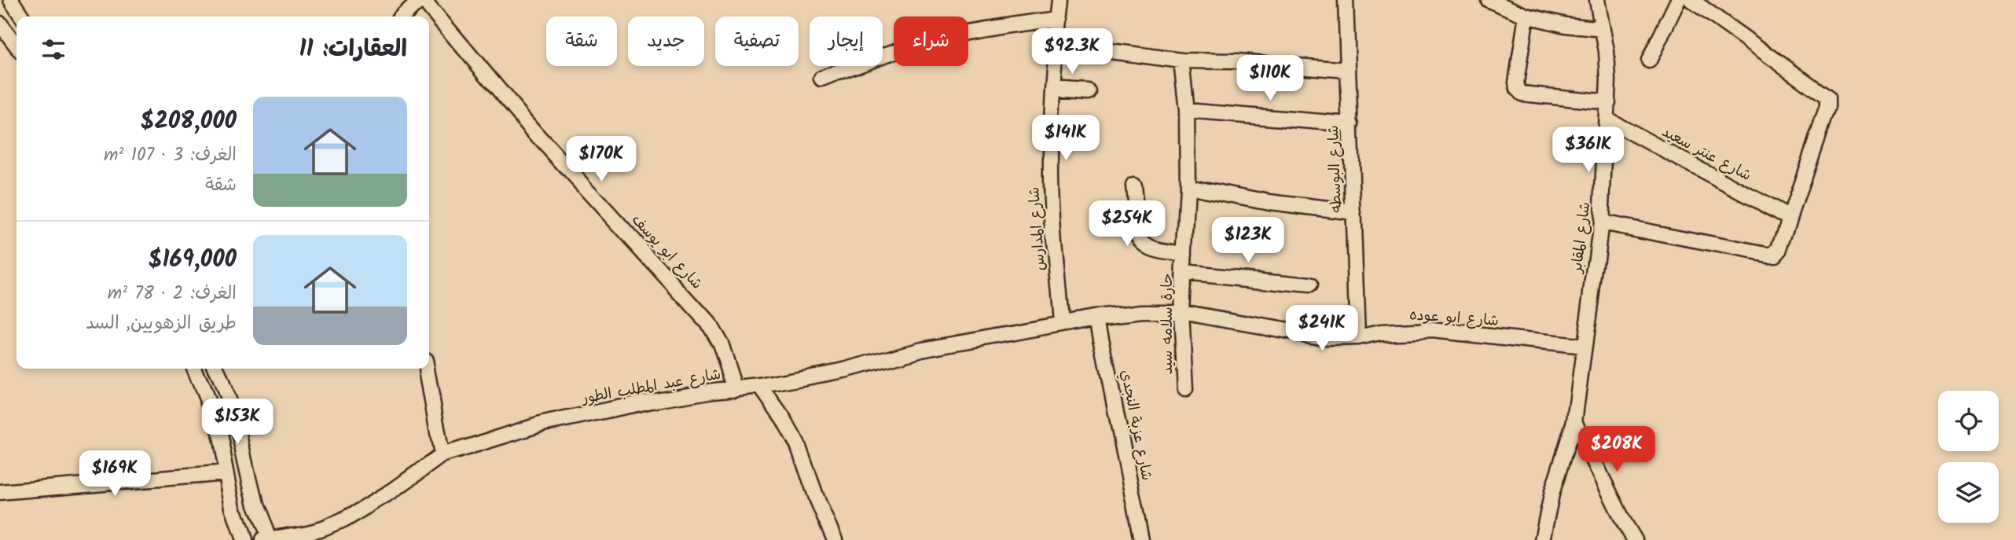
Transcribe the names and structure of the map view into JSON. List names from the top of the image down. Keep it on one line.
{"streets":{"street":["شارع عنتر سعيد","شارع البوسطه","شارع المدارس","شارع المقابر","شارع ابو يوسف","شارع ابو عوده","حارة سلامه سيد","شارع عبد المطلب الطور","شارع عزبة النجدي"]},"crossings":[["شارع عنتر سعيد","شارع المقابر"],["شارع البوسطه","شارع ابو عوده"],["شارع المدارس","شارع ابو عوده"],["شارع المدارس","شارع عبد المطلب الطور"],["شارع المقابر","شارع ابو عوده"],["شارع ابو يوسف","شارع عبد المطلب الطور"],["شارع ابو عوده","حارة سلامه سيد"],["شارع ابو عوده","شارع عبد المطلب الطور"],["شارع ابو عوده","شارع عزبة النجدي"]],"page":{"chip":["شراء","إيجار","تصفية","جديد","شقة"],"heading":"العقارات: 11","price":["$92.3K","$110K","$141K","$361K","$170K","$254K","$123K","$241K","$153K","$208K","$169K"],"list":[{"name":"$208,000","note":"الغرف: 3 · 107 m² · شقة"},{"name":"$169,000","note":"الغرف: 2 · 78 m² · طريق الزهويين, السد"}]}}
